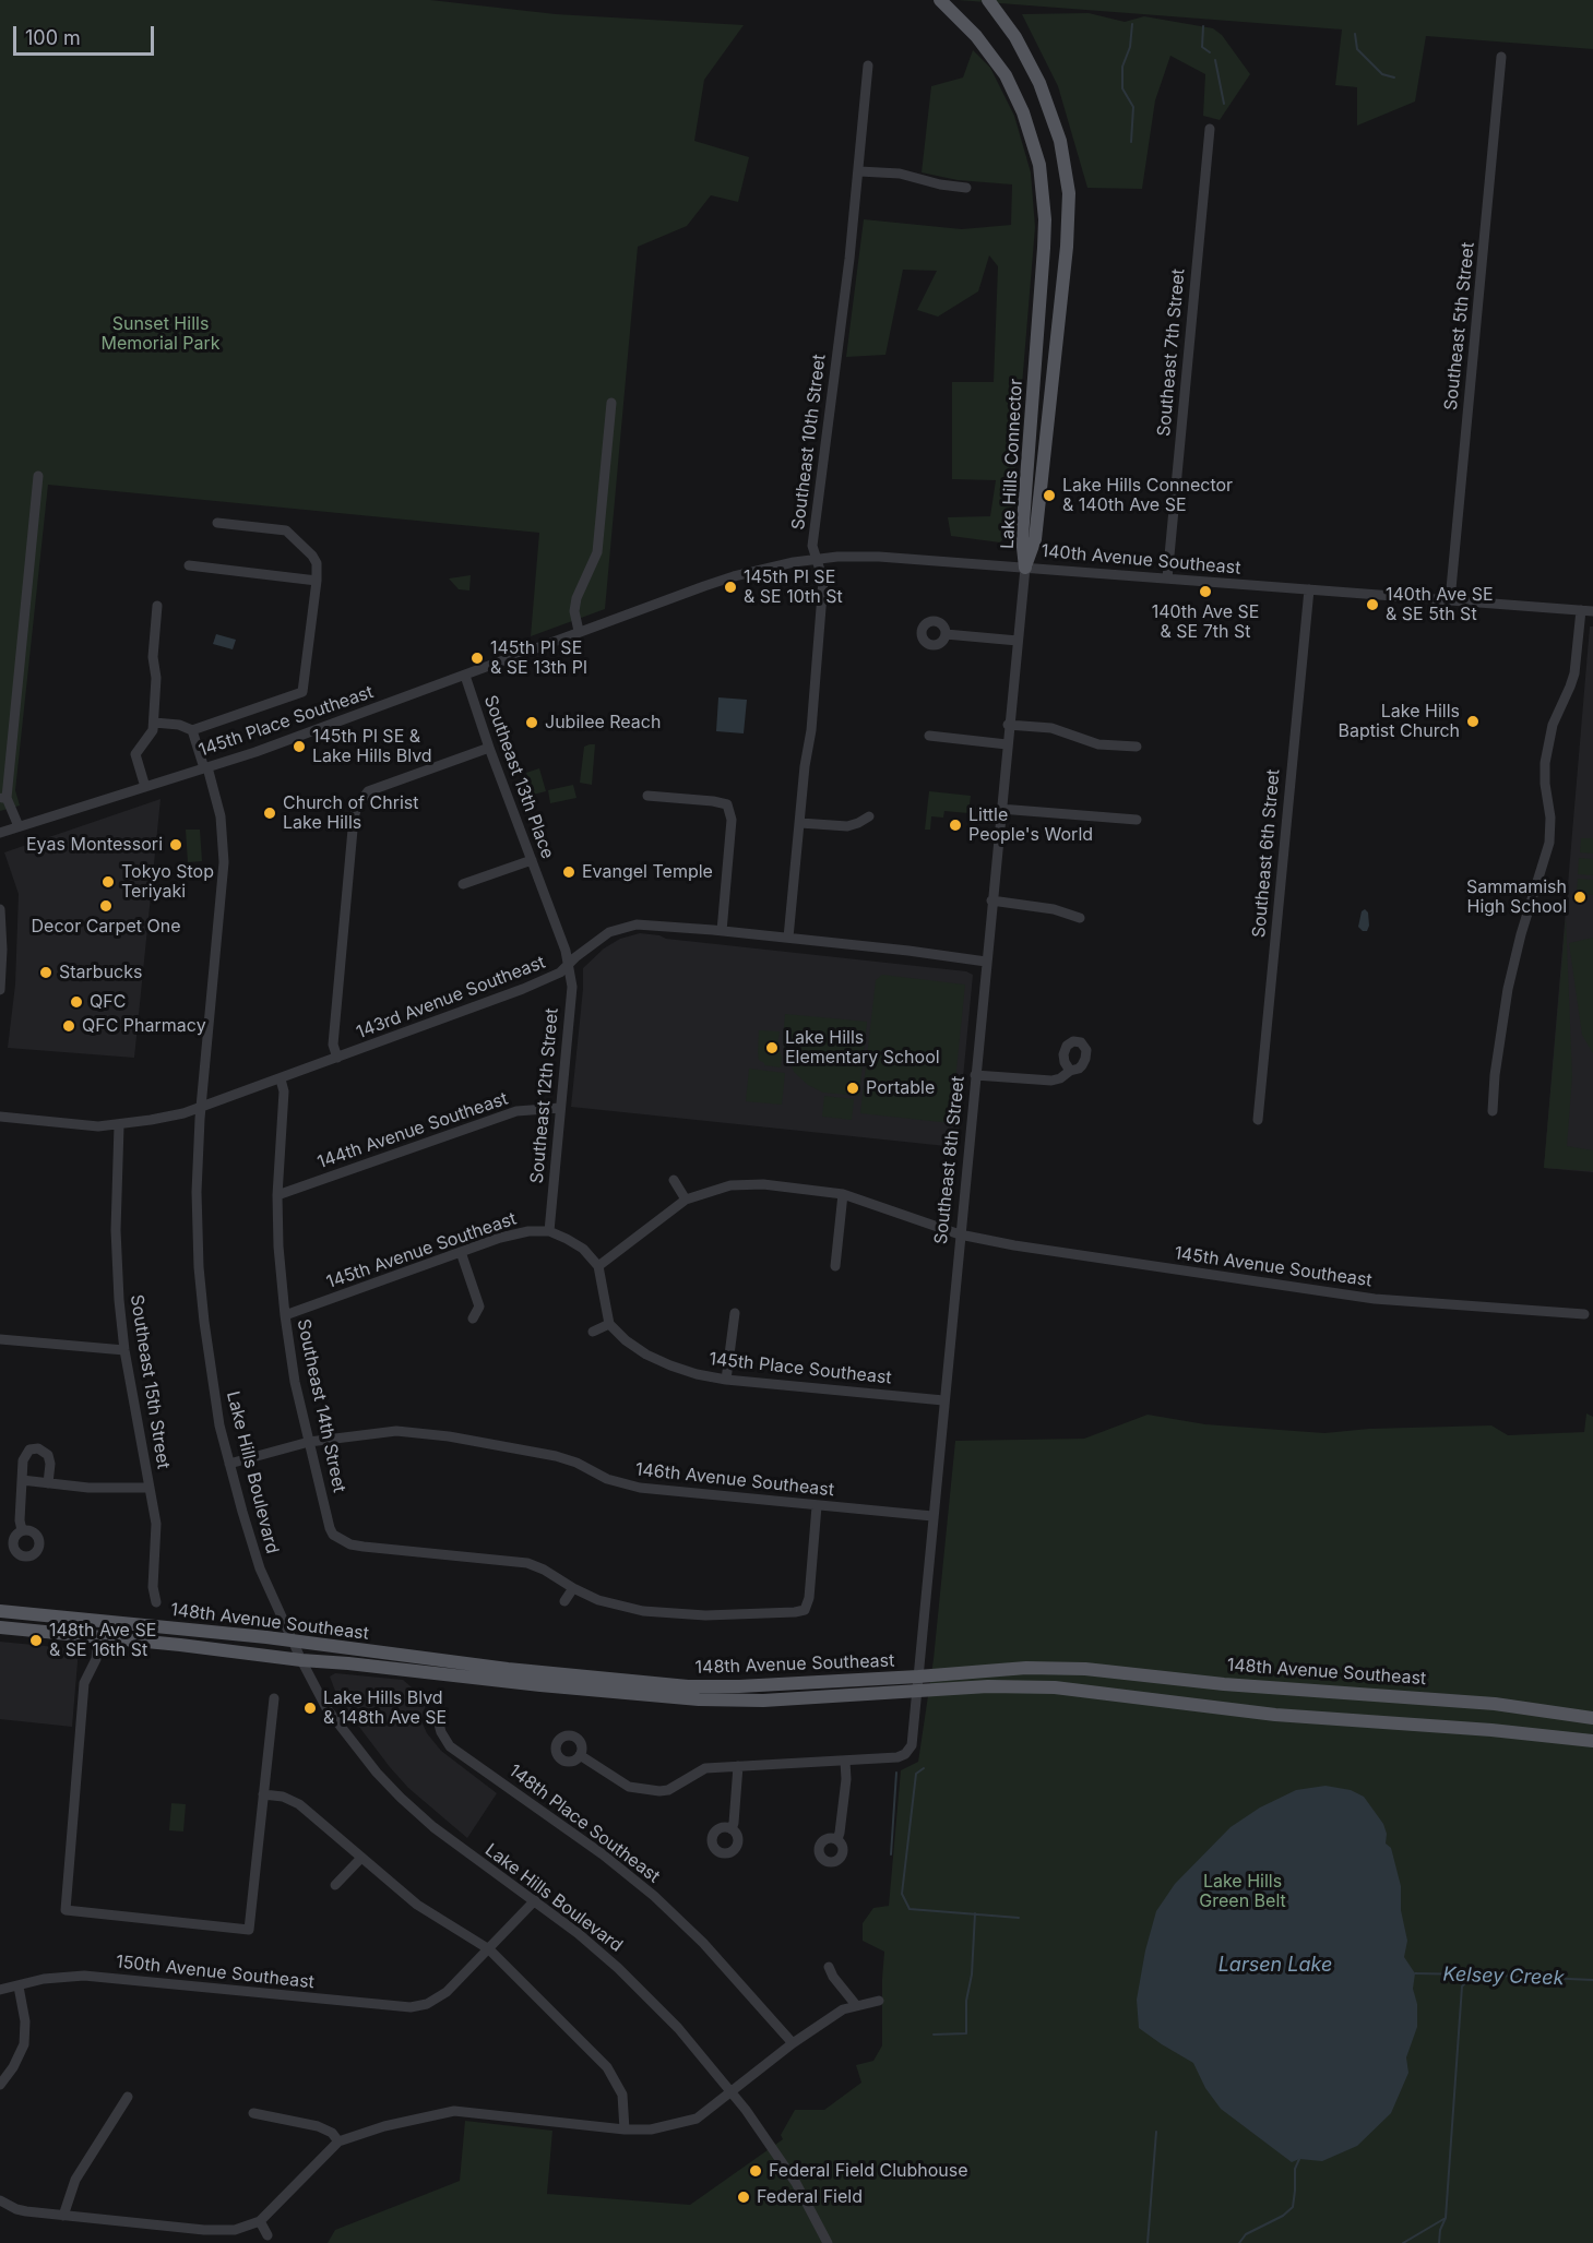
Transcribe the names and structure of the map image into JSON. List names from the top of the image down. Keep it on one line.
{"streets":{"main road":["Lake Hills Connector","148th Avenue Southeast"],"street":["Southeast 5th Street","Southeast 7th Street","Southeast 10th Street","140th Avenue Southeast","145th Place Southeast","Southeast 13th Place","Southeast 6th Street","143rd Avenue Southeast","Southeast 12th Street","144th Avenue Southeast","Southeast 8th Street","145th Avenue Southeast","Southeast 15th Street","Southeast 14th Street","Lake Hills Boulevard","146th Avenue Southeast","148th Place Southeast","150th Avenue Southeast"]},"crossings":[["Southeast 5th Street","140th Avenue Southeast"],["Southeast 7th Street","140th Avenue Southeast"],["Southeast 10th Street","140th Avenue Southeast"],["Southeast 10th Street","143rd Avenue Southeast"],["Lake Hills Connector","140th Avenue Southeast"],["Lake Hills Connector","Southeast 8th Street"],["140th Avenue Southeast","145th Place Southeast"],["140th Avenue Southeast","Southeast 6th Street"],["140th Avenue Southeast","Southeast 8th Street"],["145th Place Southeast","Southeast 13th Place"],["145th Place Southeast","Southeast 8th Street"],["145th Place Southeast","Lake Hills Boulevard"],["Southeast 13th Place","143rd Avenue Southeast"],["Southeast 13th Place","Southeast 12th Street"],["143rd Avenue Southeast","Southeast 12th Street"],["143rd Avenue Southeast","Southeast 8th Street"],["143rd Avenue Southeast","Southeast 15th Street"],["143rd Avenue Southeast","Southeast 14th Street"],["143rd Avenue Southeast","Lake Hills Boulevard"],["Southeast 12th Street","144th Avenue Southeast"],["Southeast 12th Street","145th Avenue Southeast"],["144th Avenue Southeast","Southeast 14th Street"],["Southeast 8th Street","145th Avenue Southeast"],["Southeast 8th Street","146th Avenue Southeast"],["Southeast 8th Street","148th Avenue Southeast"],["145th Avenue Southeast","Southeast 14th Street"],["Southeast 14th Street","146th Avenue Southeast"],["Lake Hills Boulevard","146th Avenue Southeast"],["Lake Hills Boulevard","148th Avenue Southeast"]],"water":["Larsen Lake","Kelsey Creek"],"parks":["Sunset Hills Memorial Park","Lake Hills Green Belt"],"places":["Lake Hills Connector & 140th Ave SE","145th Pl SE & SE 10th St","140th Ave SE & SE 7th St","140th Ave SE & SE 5th St","145th Pl SE & SE 13th Pl","Lake Hills Baptist Church","Jubilee Reach","145th Pl SE & Lake Hills Blvd","Church of Christ Lake Hills","Little People's World","Eyas Montessori","Evangel Temple","Tokyo Stop Teriyaki","Sammamish High School","Decor Carpet One","Starbucks","QFC","QFC Pharmacy","Lake Hills Elementary School","Portable","148th Ave SE & SE 16th St","Lake Hills Blvd & 148th Ave SE","Federal Field Clubhouse","Federal Field"],"scale_bar":"100 m"}
